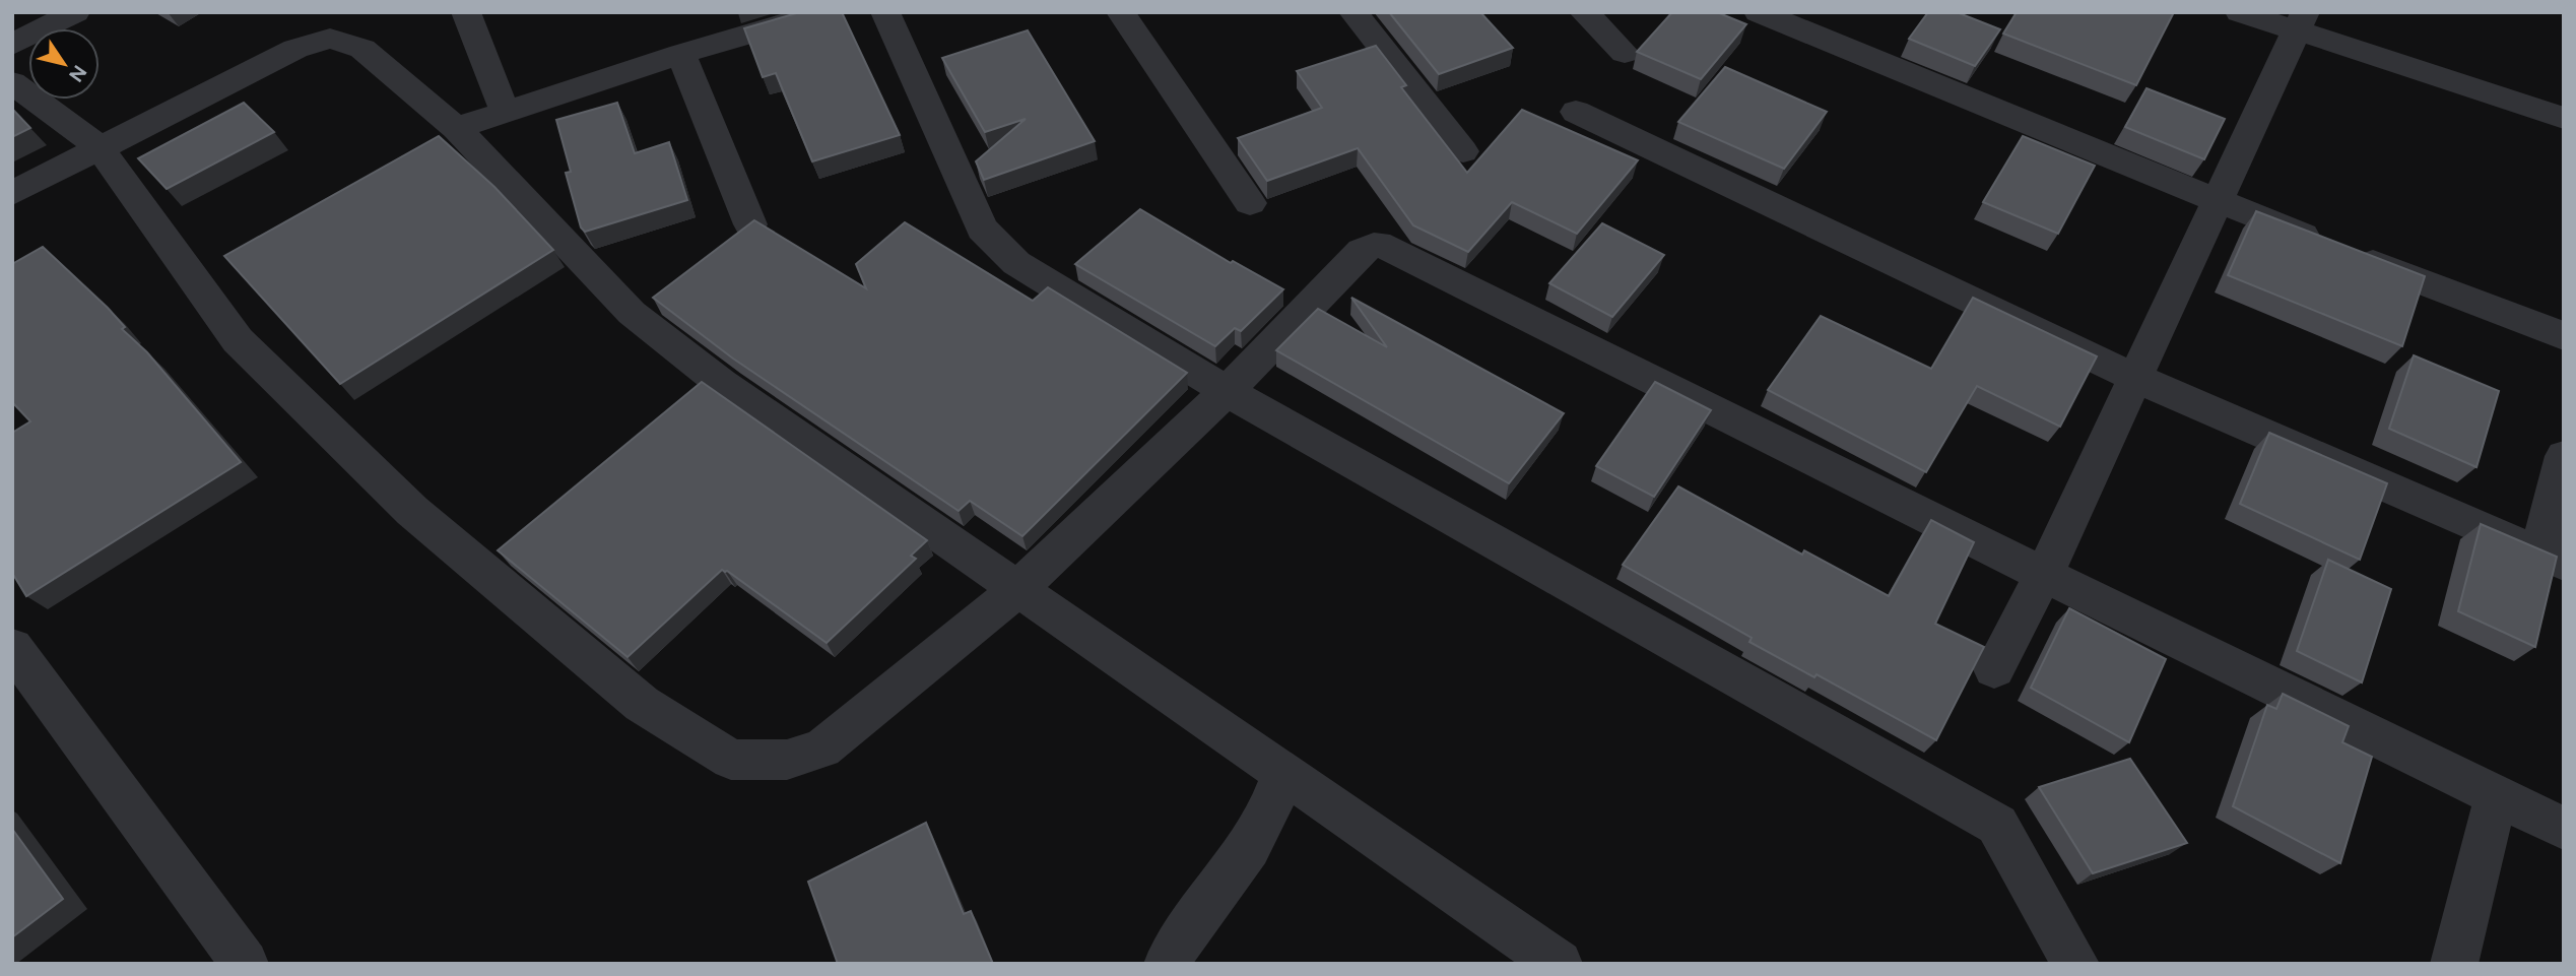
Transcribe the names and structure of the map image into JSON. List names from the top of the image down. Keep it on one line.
{"north":"bottom right"}
